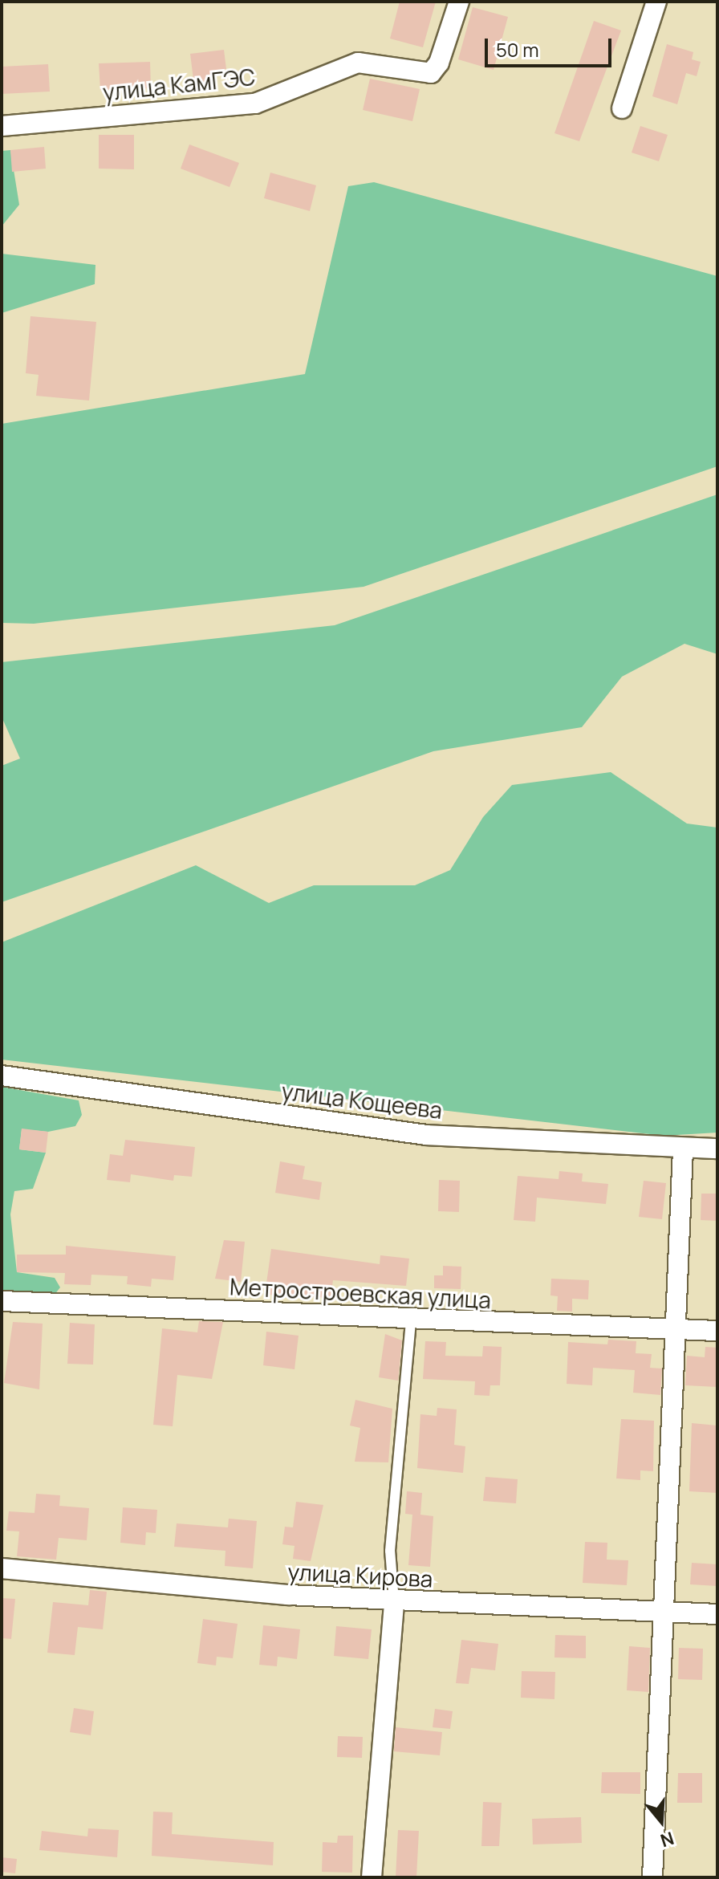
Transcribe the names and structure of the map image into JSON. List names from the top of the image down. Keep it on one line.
{"streets":{"street":["улица КамГЭС","улица Кощеева","Метростроевская улица","улица Кирова"]},"scale_bar":"50 m","north":"bottom"}
